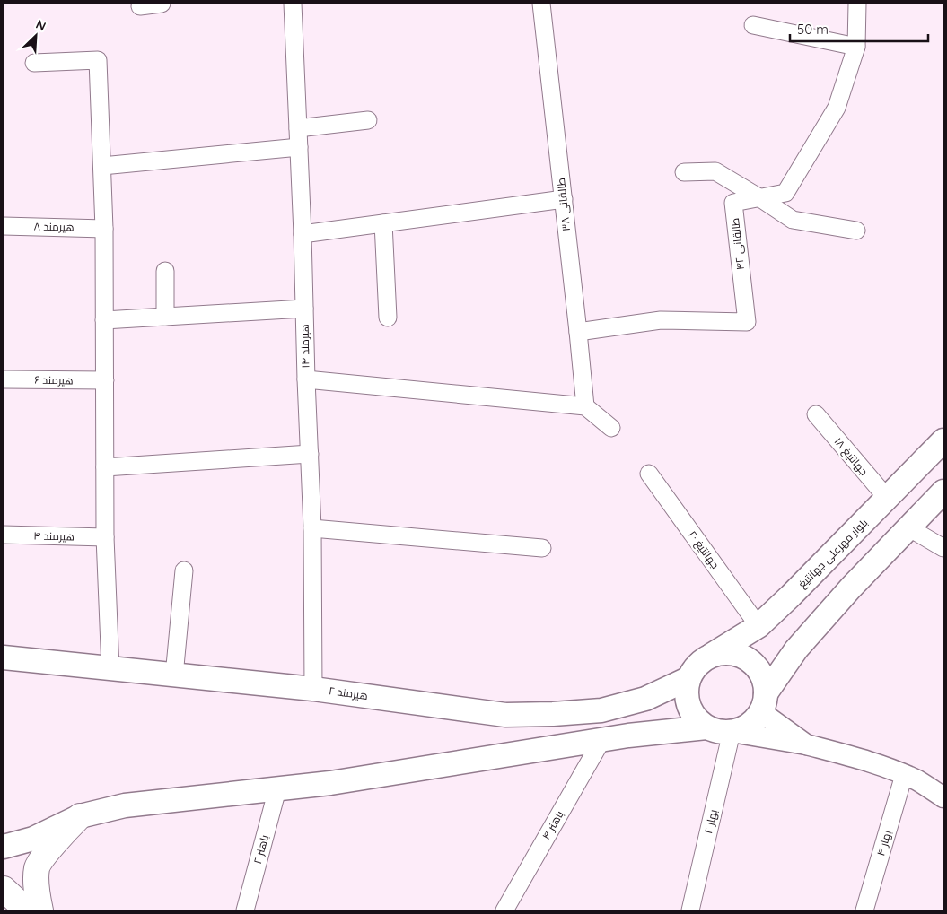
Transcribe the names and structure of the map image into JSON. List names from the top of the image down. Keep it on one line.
{"streets":{"main road":["بلوار مهرعلی جهانتیغ","هیرمند ۲"],"street":["طالقانی ۳۸","هیرمند ۸","طالقانی ۴۲","هیرمند ۱۴","هیرمند ۶","جهانتیغ ۱۸","هیرمند ۴","جهانتیغ ۲۰","بهار ۲","باهنر ۴","بهار ۴","باهنر ۲"]},"crossings":[["طالقانی ۳۸","طالقانی ۴۲"],["هیرمند ۱۴","هیرمند ۲"],["جهانتیغ ۱۸","بلوار مهرعلی جهانتیغ"],["جهانتیغ ۲۰","بلوار مهرعلی جهانتیغ"],["بلوار مهرعلی جهانتیغ","هیرمند ۲"],["بلوار مهرعلی جهانتیغ","بهار ۲"],["هیرمند ۲","بهار ۲"]],"scale_bar":"50 m","north":"top right"}
